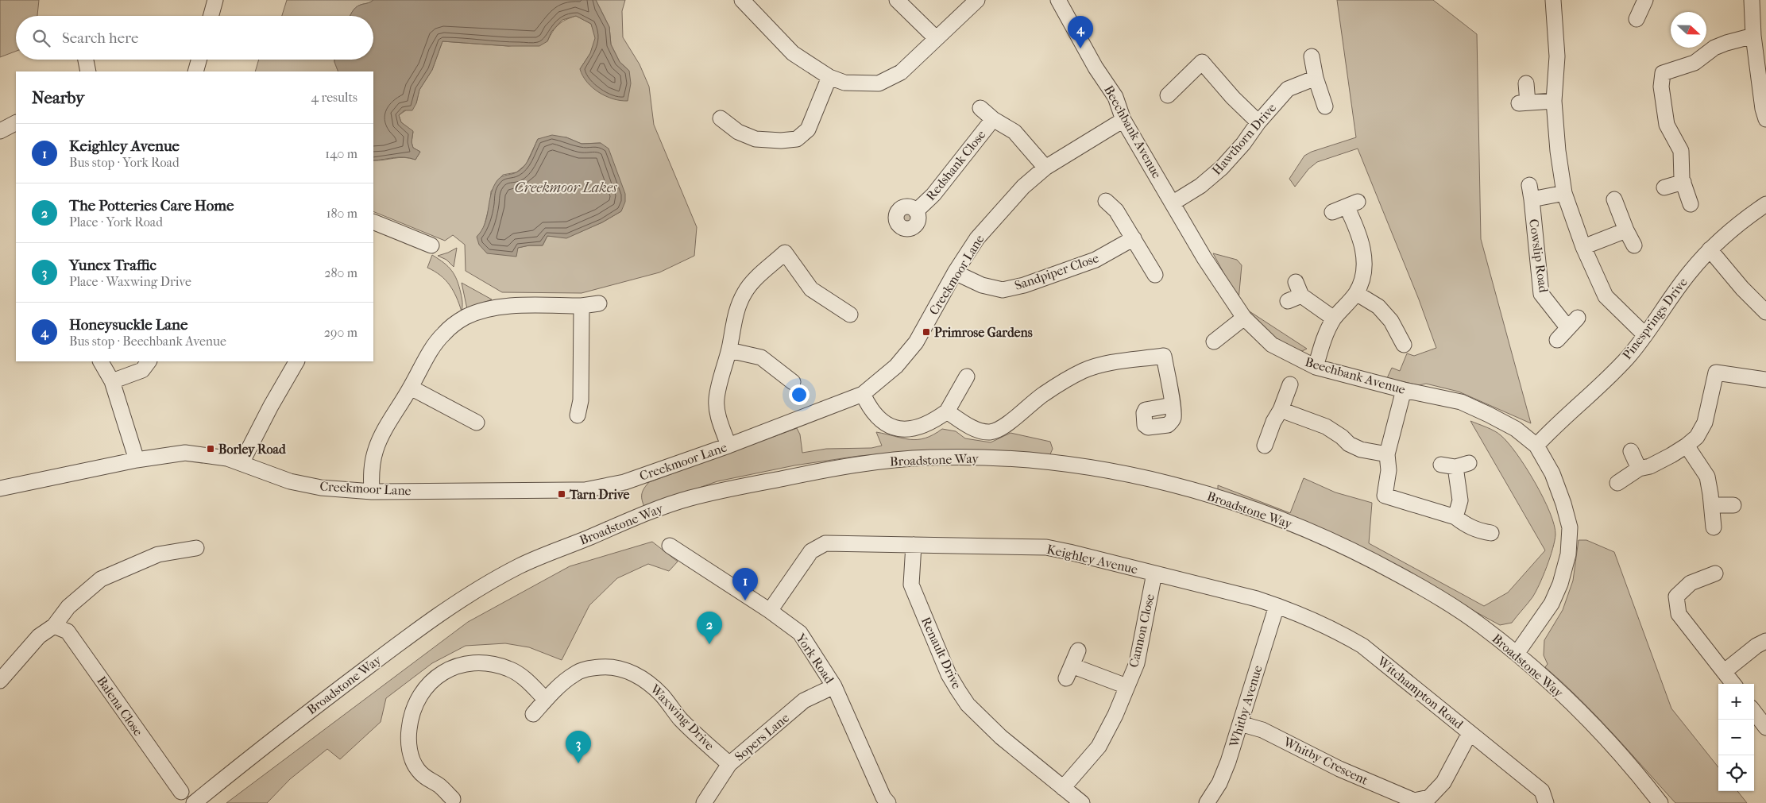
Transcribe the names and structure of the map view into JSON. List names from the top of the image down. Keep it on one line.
{"streets":{"street":["Beechbank Avenue","Hawthorn Drive","Redshank Close","Cowslip Road","Sandpiper Close","Creekmoor Lane","Pinesprings Drive","Broadstone Way","Keighley Avenue","Cannon Close","Renault Drive","York Road","Witchampton Road","Balena Close","Whitby Avenue","Waxwing Drive","Sopers Lane","Whitby Crescent"]},"crossings":[["Beechbank Avenue","Hawthorn Drive"],["Beechbank Avenue","Creekmoor Lane"],["Beechbank Avenue","Pinesprings Drive"],["Beechbank Avenue","Broadstone Way"],["Redshank Close","Creekmoor Lane"],["Sandpiper Close","Creekmoor Lane"],["Keighley Avenue","Cannon Close"],["Keighley Avenue","Renault Drive"],["Keighley Avenue","York Road"],["Keighley Avenue","Witchampton Road"],["Keighley Avenue","Whitby Avenue"],["Cannon Close","Renault Drive"],["York Road","Sopers Lane"],["Witchampton Road","Whitby Avenue"],["Witchampton Road","Whitby Crescent"],["Whitby Avenue","Whitby Crescent"],["Waxwing Drive","Sopers Lane"]],"water":["Creekmoor Lakes"],"places":{"transit":["Primrose Gardens","Borley Road","Tarn Drive"]},"north":"right","page":{"pins":["4","1","2","3"],"search":"Search here","heading":["Nearby","4 results"],"list":[{"mark":"1","name":"Keighley Avenue","note":"Bus stop · York Road","value":"140 m"},{"mark":"2","name":"The Potteries Care Home","note":"Place · York Road","value":"180 m"},{"mark":"3","name":"Yunex Traffic","note":"Place · Waxwing Drive","value":"280 m"},{"mark":"4","name":"Honeysuckle Lane","note":"Bus stop · Beechbank Avenue","value":"290 m"}],"map_buttons":["+","−"]}}
